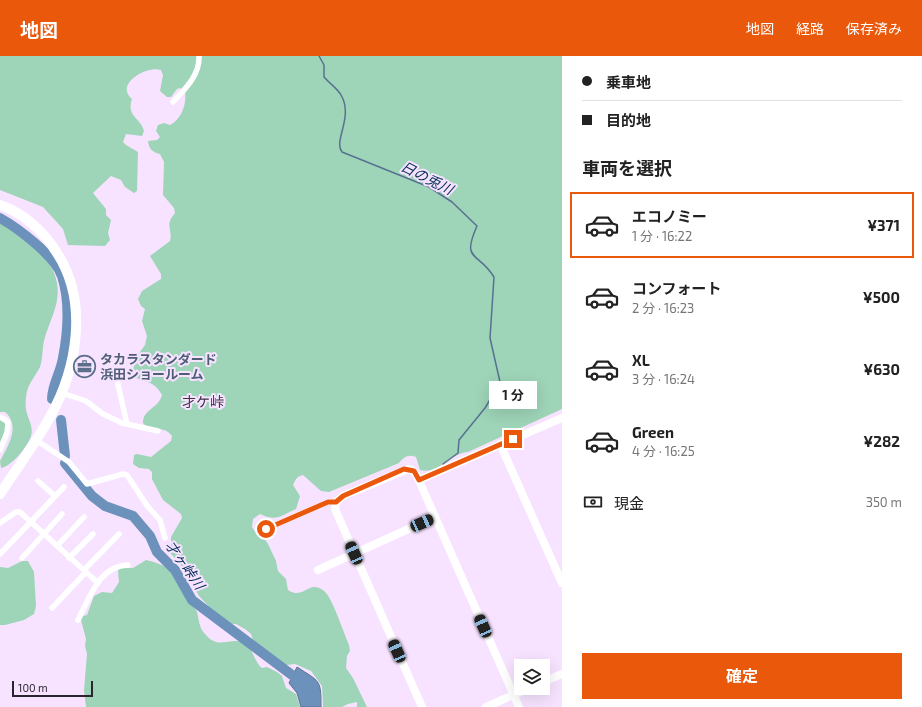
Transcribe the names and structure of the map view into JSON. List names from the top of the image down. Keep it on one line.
{"districts":["才ケ峠"],"water":["日の兎川","才ヶ峠川"],"places":{"office":["タカラスタンダード 浜田ショールーム"]},"scale_bar":"100 m","page":{"header":"地図","nav":["地図","経路","保存済み"],"banner":["乗車地","目的地"],"heading":"車両を選択","list":[{"name":"エコノミー","note":"1 分 · 16:22","value":"¥371"},{"name":"コンフォート","note":"2 分 · 16:23","value":"¥500"},{"name":"XL","note":"3 分 · 16:24","value":"¥630"},{"name":"Green","note":"4 分 · 16:25","value":"¥282"}],"bubble":"1 分","pay":["現金","350 m"],"buttons":"確定","scale":"100 m"}}
